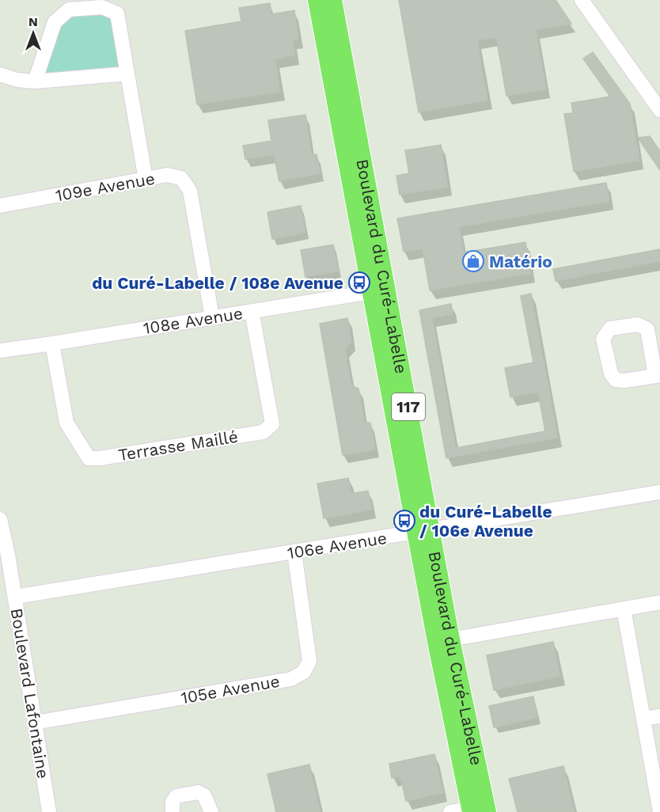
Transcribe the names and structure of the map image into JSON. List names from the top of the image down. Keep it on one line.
{"streets":{"main road":["Boulevard du Curé-Labelle","117"],"street":["109e Avenue","108e Avenue","Terrasse Maillé","106e Avenue","105e Avenue","Boulevard Lafontaine"]},"crossings":[["109e Avenue","108e Avenue"],["Boulevard du Curé-Labelle","108e Avenue"],["Boulevard du Curé-Labelle","106e Avenue"],["108e Avenue","Terrasse Maillé"],["106e Avenue","105e Avenue"],["106e Avenue","Boulevard Lafontaine"],["105e Avenue","Boulevard Lafontaine"]],"places":{"shop":["Matério"],"bus stop":["du Curé-Labelle / 108e Avenue","du Curé-Labelle / 106e Avenue"]},"north":"top"}
